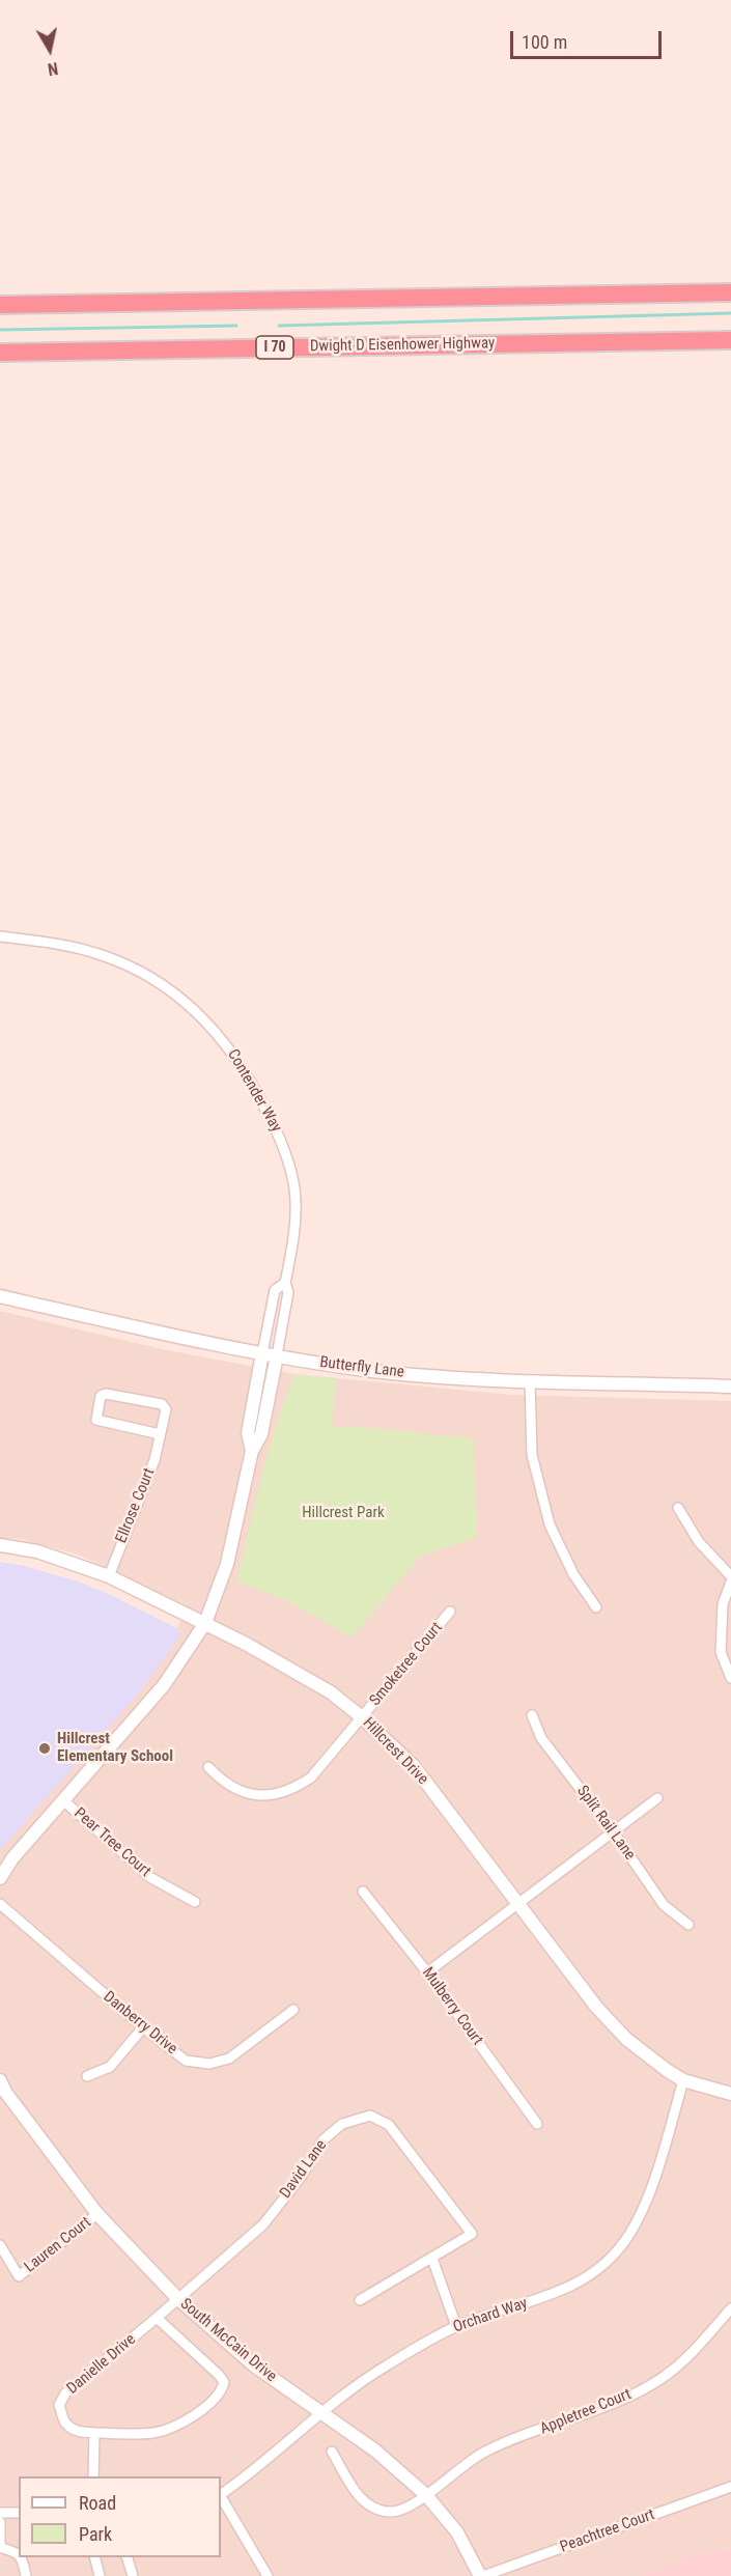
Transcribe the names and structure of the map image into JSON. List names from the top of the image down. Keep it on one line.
{"streets":{"highway":["Dwight D Eisenhower Highway","I 70"],"street":["Contender Way","Butterfly Lane","Ellrose Court","Smoketree Court","Hillcrest Drive","Split Rail Lane","Pear Tree Court","Mulberry Court","Danberry Drive","David Lane","Lauren Court","Orchard Way","South McCain Drive","Danielle Drive","Appletree Court","Peachtree Court"]},"crossings":[["Contender Way","Butterfly Lane"],["Ellrose Court","Hillcrest Drive"],["Smoketree Court","Hillcrest Drive"],["Hillcrest Drive","Orchard Way"],["David Lane","South McCain Drive"],["David Lane","Danielle Drive"],["Lauren Court","South McCain Drive"],["Orchard Way","South McCain Drive"],["South McCain Drive","Danielle Drive"],["South McCain Drive","Appletree Court"],["South McCain Drive","Peachtree Court"]],"parks":["Hillcrest Park"],"places":["Hillcrest Elementary School"],"legend":["Road","Park"],"scale_bar":"100 m","north":"bottom"}
